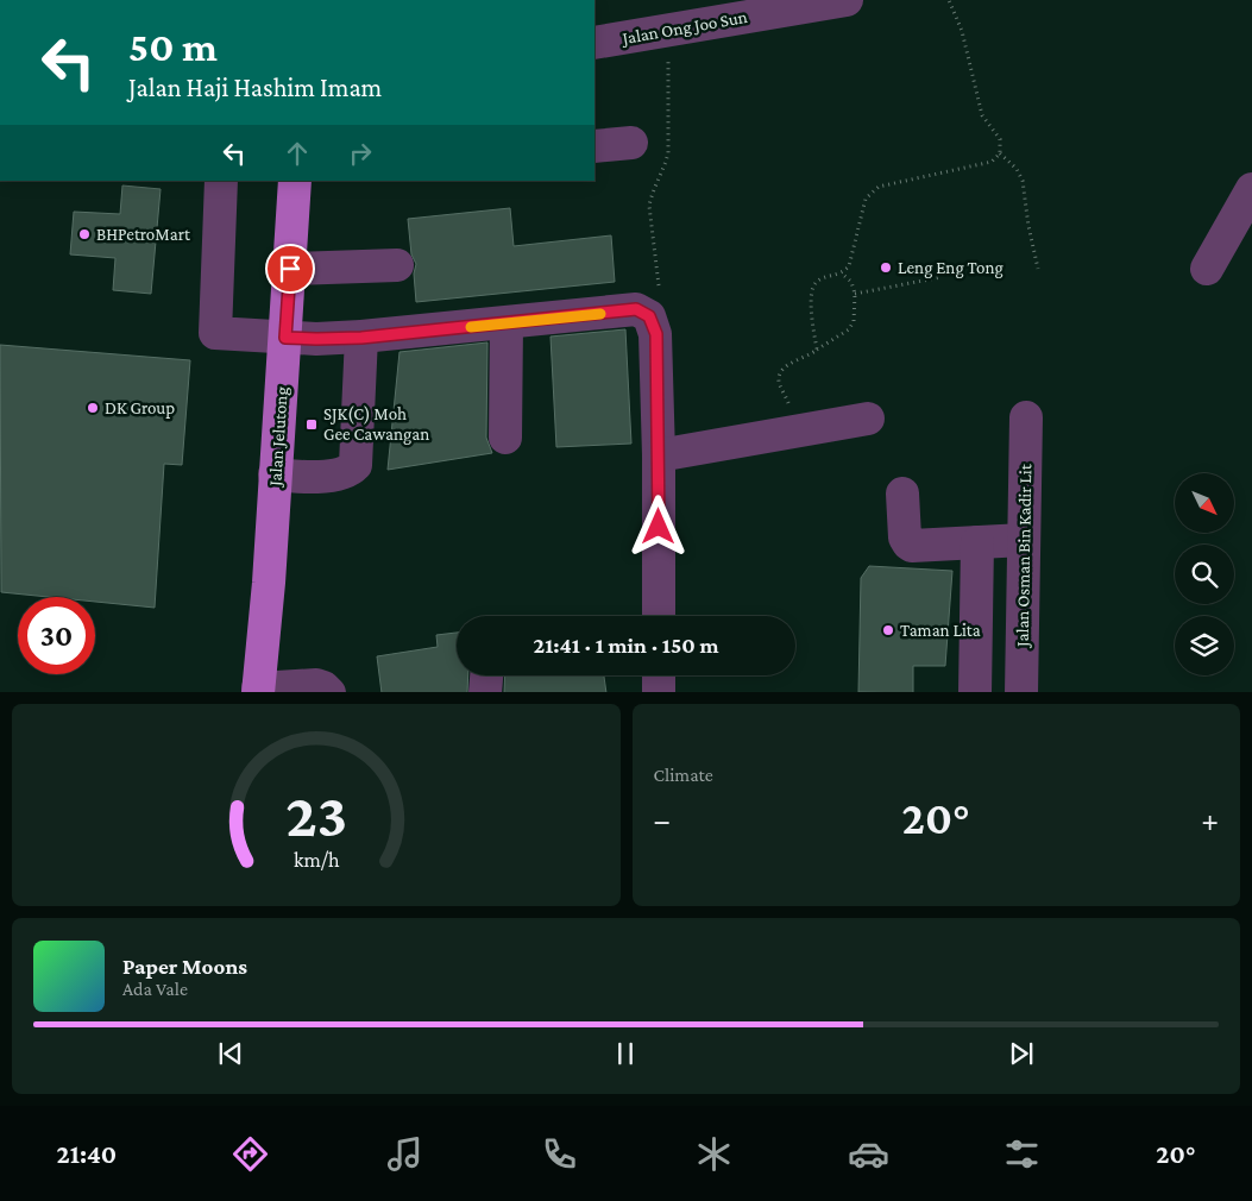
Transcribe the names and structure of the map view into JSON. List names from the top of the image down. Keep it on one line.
{"streets":{"main road":["Jalan Jelutong"],"street":["Jalan Ong Joo Sun","Jalan Osman Bin Kadir Lit"]},"places":{"other":["BHPetroMart","Leng Eng Tong","DK Group","Taman Lita"],"transit":["SJK(C) Moh Gee Cawangan"]},"north":"bottom right","page":{"turn":["50 m","Jalan Haji Hashim Imam"],"limit":"30","trip":"21:41 · 1 min · 150 m","tile":"Climate","heat":["−","20°","+"],"song":["Paper Moons","Ada Vale"],"tabs":["21:40","20°"],"gauge":["23","km/h"]}}
